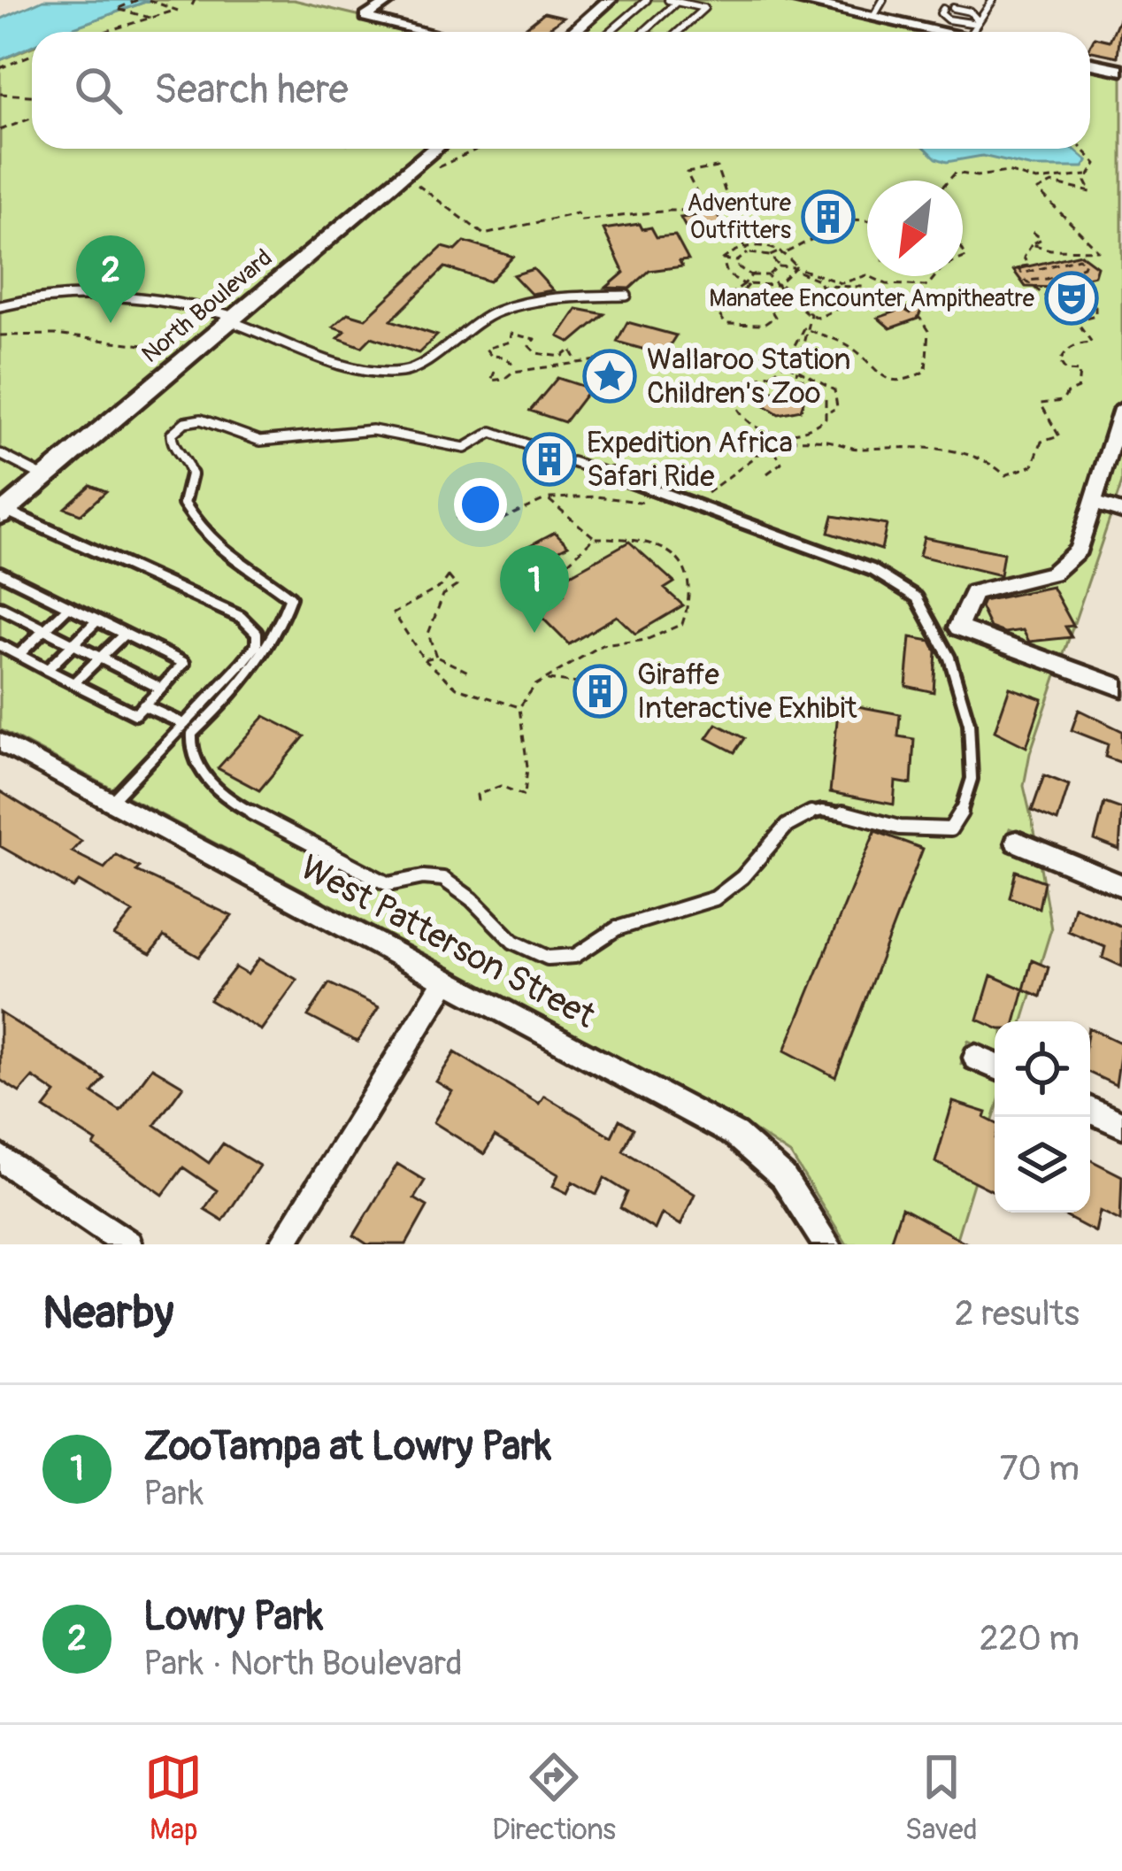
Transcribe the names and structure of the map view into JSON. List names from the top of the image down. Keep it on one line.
{"streets":{"street":["North Boulevard","West Patterson Street"]},"places":{"building":["Adventure Outfitters","Expedition Africa Safari Ride","Giraffe Interactive Exhibit"],"theatre":["Manatee Encounter Ampitheatre"],"place":["Wallaroo Station Children's Zoo"]},"north":"bottom left","page":{"search":"Search here","pins":["2","1"],"heading":["Nearby","2 results"],"list":[{"mark":"1","name":"ZooTampa at Lowry Park","note":"Park","value":"70 m"},{"mark":"2","name":"Lowry Park","note":"Park · North Boulevard","value":"220 m"}],"nav":["Map","Directions","Saved"]}}
